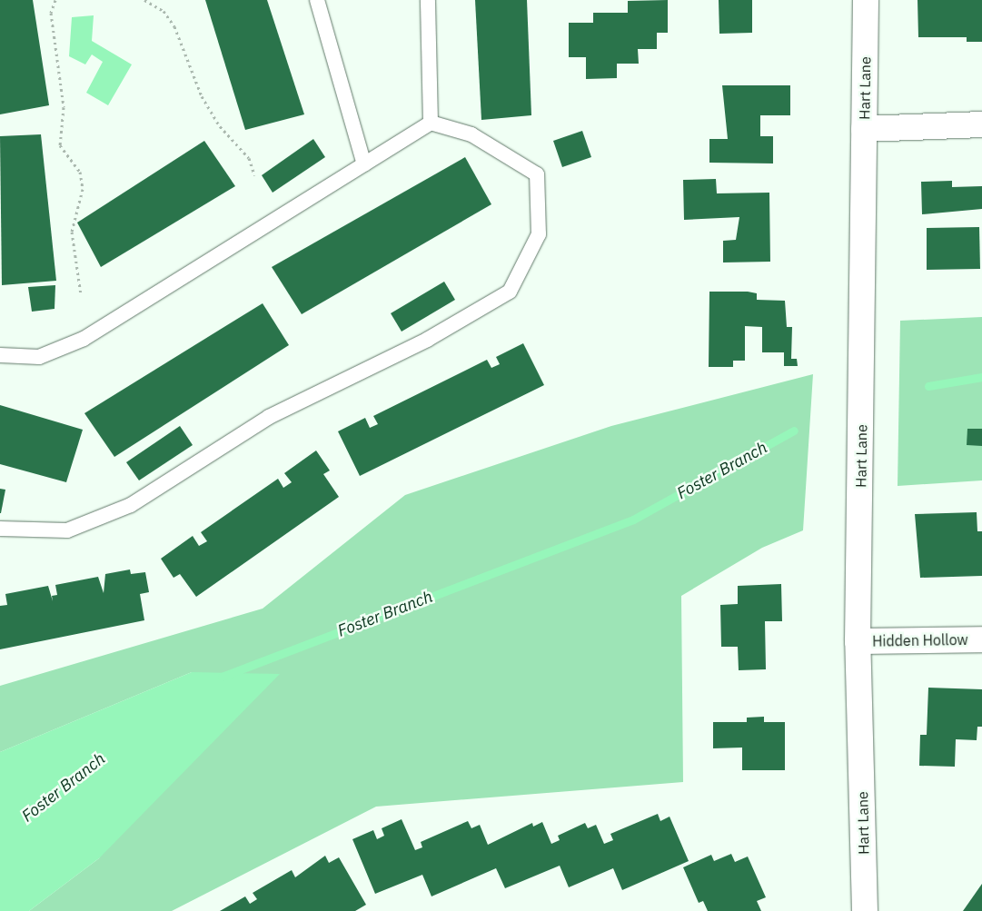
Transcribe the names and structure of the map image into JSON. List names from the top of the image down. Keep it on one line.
{"streets":{"street":["Hart Lane","Hidden Hollow"]},"crossings":[["Hart Lane","Hidden Hollow"]],"water":["Foster Branch"]}
